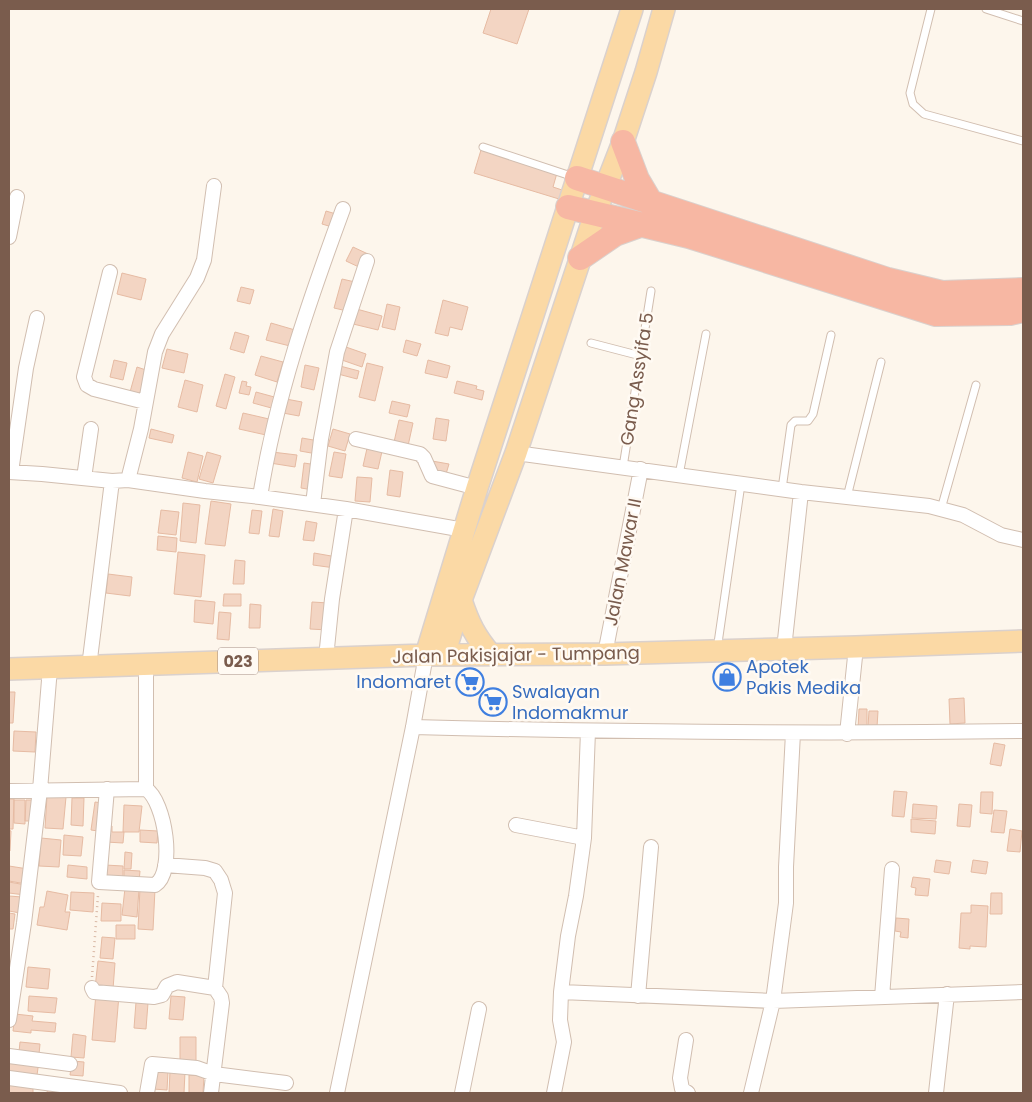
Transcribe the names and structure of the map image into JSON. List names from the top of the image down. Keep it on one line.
{"streets":{"main road":["Jalan Pakisjajar - Tumpang","023"],"street":["Jalan Mawar II"],"lane":["Gang Assyifa 5"]},"crossings":[["Jalan Mawar II","Jalan Pakisjajar - Tumpang"]],"places":{"shop":["Apotek Pakis Medika"],"supermarket":["Indomaret","Swalayan Indomakmur"]}}
